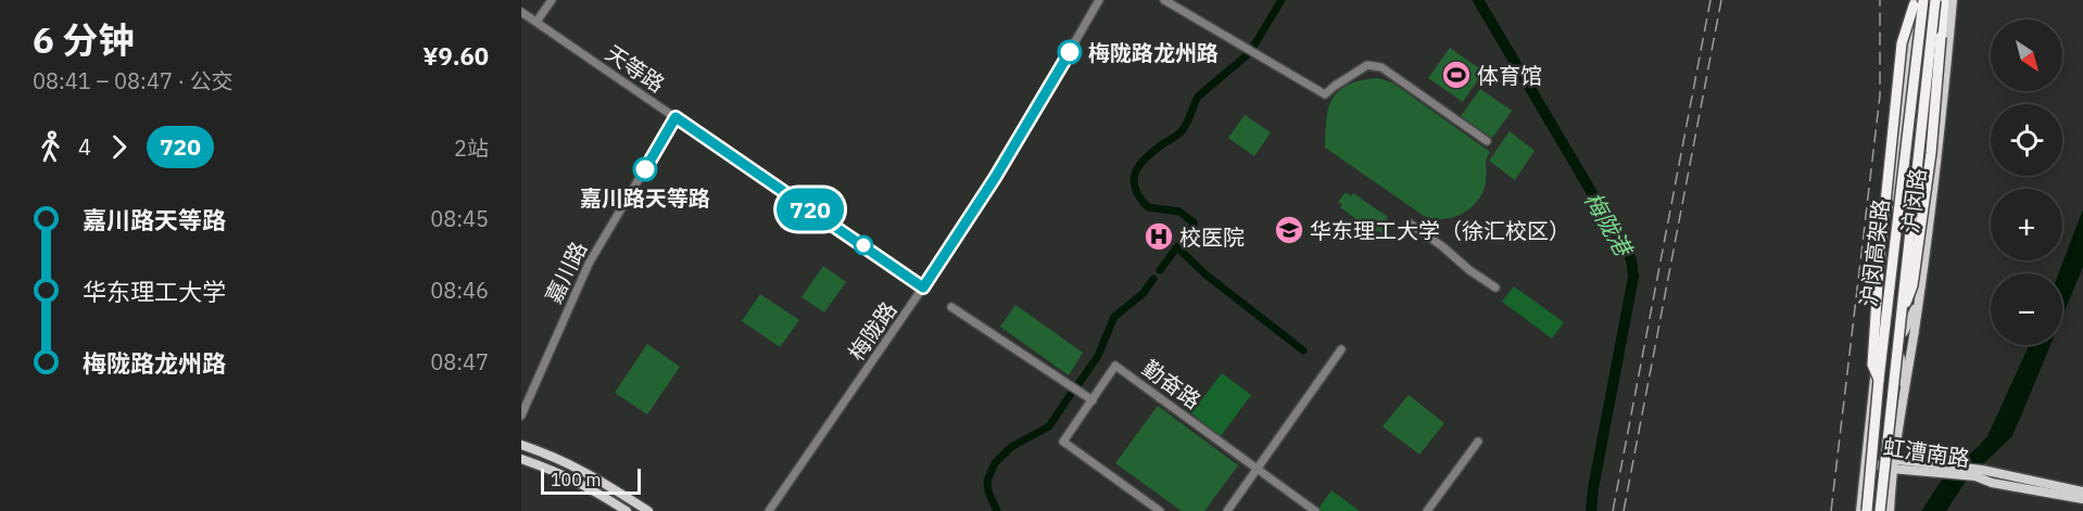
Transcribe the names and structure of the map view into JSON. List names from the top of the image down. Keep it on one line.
{"streets":{"highway":["沪闵高架路"],"main road":["沪闵路","虹漕南路"],"street":["天等路","嘉川路","梅陇路","勤奋路"]},"crossings":[["天等路","嘉川路"],["天等路","梅陇路"],["沪闵路","沪闵高架路"],["沪闵路","虹漕南路"]],"water":["梅陇港"],"places":{"other":["梅陇路龙州路","嘉川路天等路"],"sports":["体育馆"],"school or university":["华东理工大学（徐汇校区）"],"hospital":["校医院"]},"lines":["bus line 720"],"scale_bar":"100 m","north":"bottom right","page":{"heading":["6 分钟","08:41 – 08:47 · 公交","¥9.60"],"on_map":"720","map_buttons":["+","−"],"legs":["4","720","2站"],"list":[{"name":"嘉川路天等路","value":"08:45"},{"name":"华东理工大学","value":"08:46"},{"name":"梅陇路龙州路","value":"08:47"}],"scale":"100 m"}}
